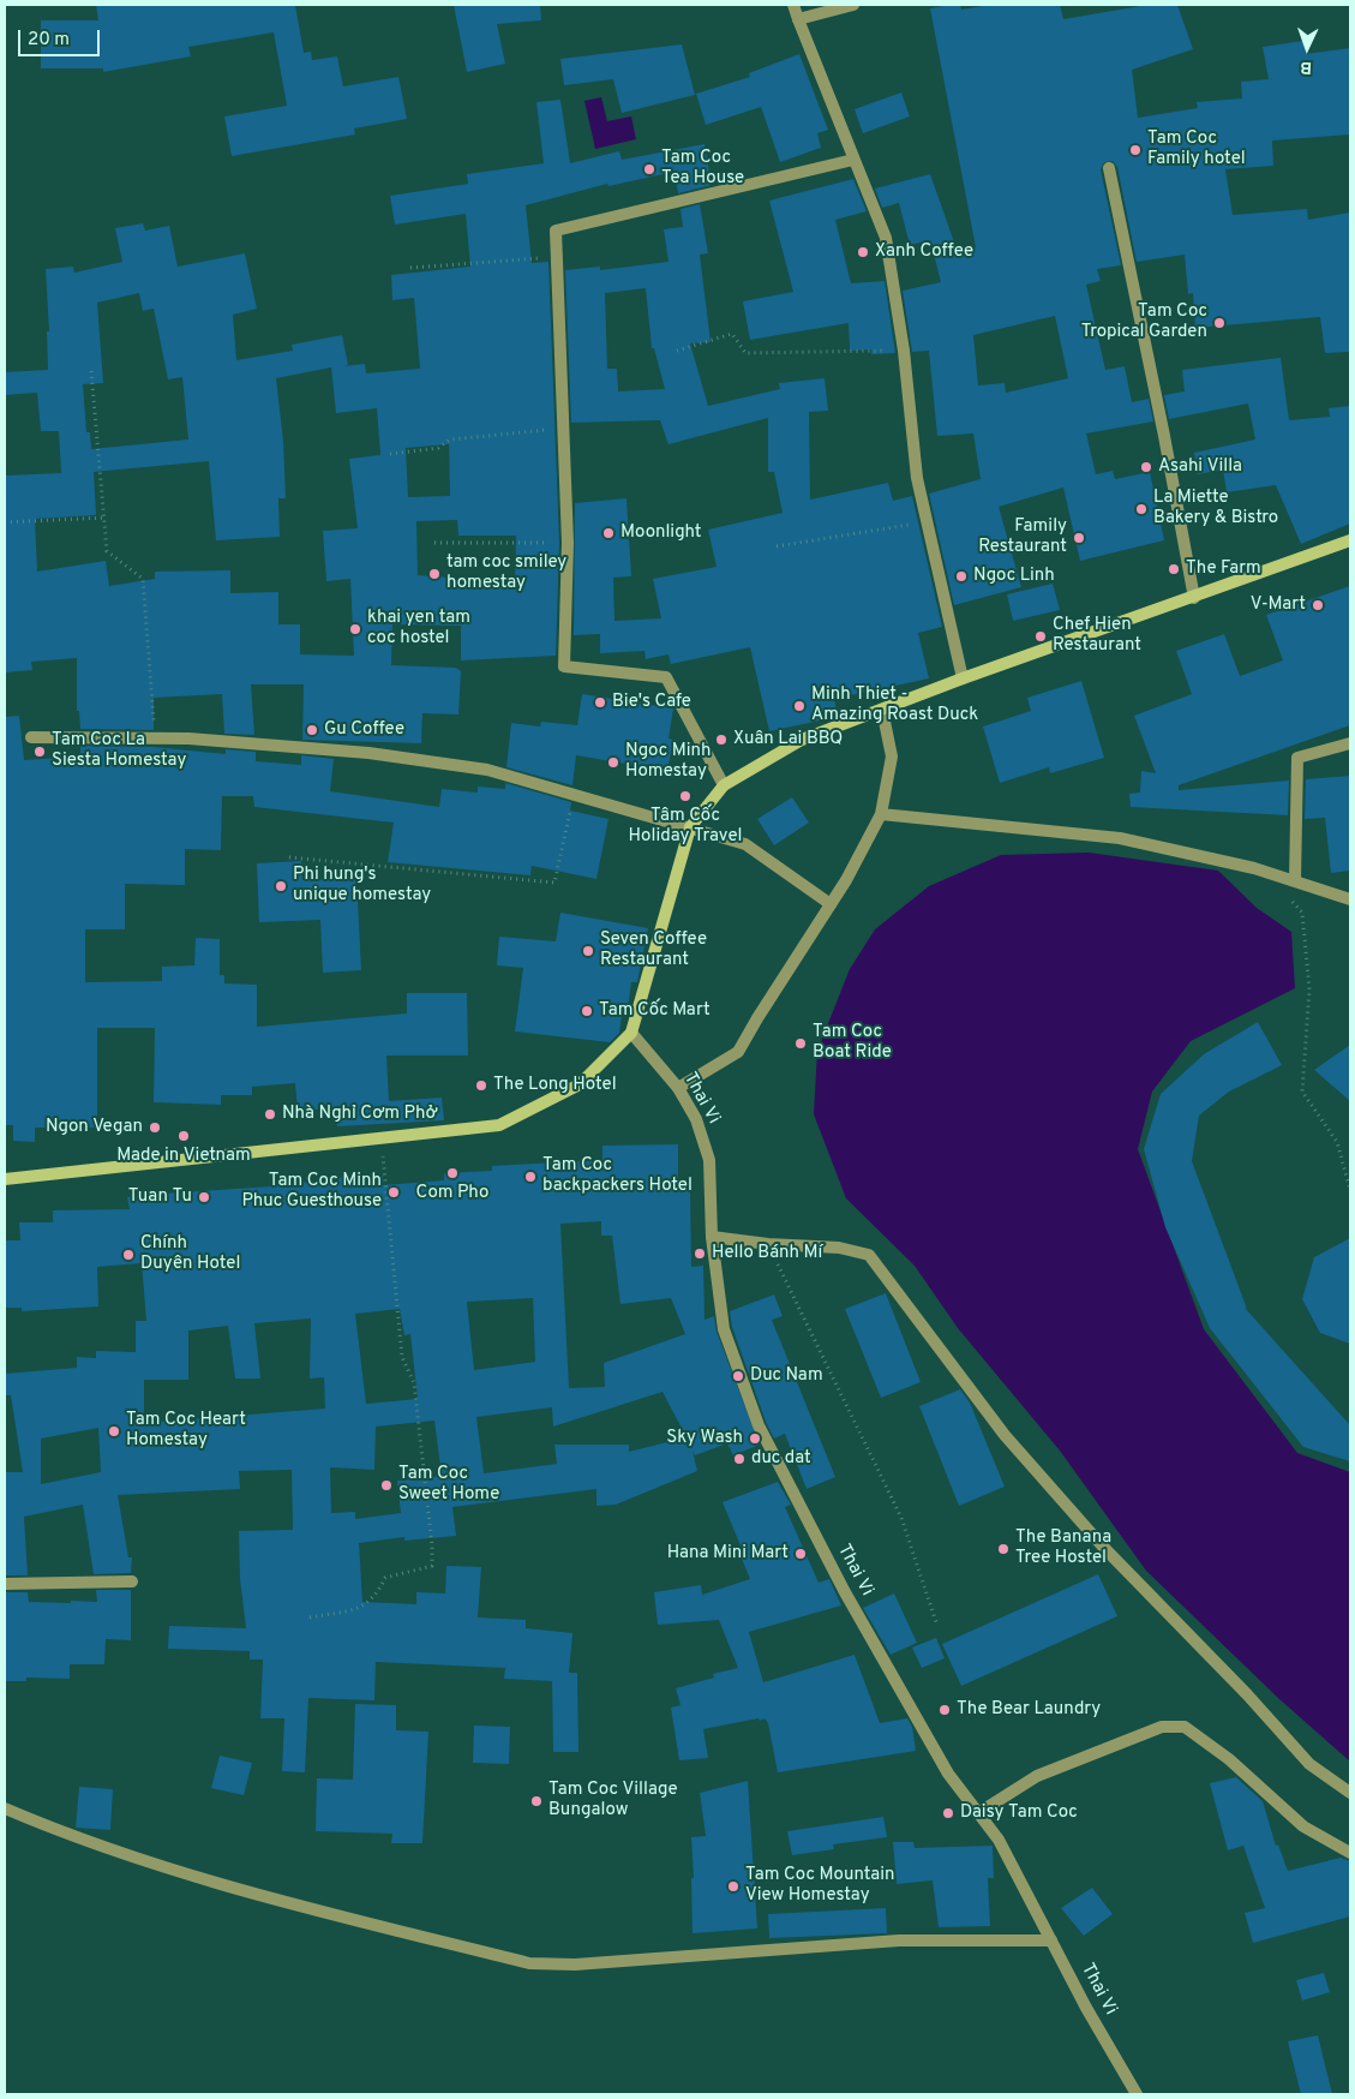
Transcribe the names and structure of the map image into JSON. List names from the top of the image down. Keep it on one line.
{"streets":{"street":["Thai Vi"]},"places":["Tam Coc Family hotel","Tam Coc Tea House","Xanh Coffee","Tam Coc Tropical Garden","Asahi Villa","La Miette Bakery & Bistro","Moonlight","Family Restaurant","The Farm","tam coc smiley homestay","Ngoc Linh","V-Mart","khai yen tam coc hostel","Chef Hien Restaurant","Bie's Cafe","Minh Thiet - Amazing Roast Duck","Gu Coffee","Xuân Lai BBQ","Tam Coc La Siesta Homestay","Ngoc Minh Homestay","Tâm Cốc Holiday Travel","Phi hung's unique homestay","Seven Coffee Restaurant","Tam Cốc Mart","Tam Coc Boat Ride","The Long Hotel","Nhà Nghỉ Cơm Phở","Ngon Vegan","Made in Vietnam","Com Pho","Tam Coc backpackers Hotel","Tam Coc Minh Phuc Guesthouse","Tuan Tu","Hello Bánh Mí","Chính Duyên Hotel","Duc Nam","Tam Coc Heart Homestay","Sky Wash","duc dat","Tam Coc Sweet Home","The Banana Tree Hostel","Hana Mini Mart","The Bear Laundry","Tam Coc Village Bungalow","Daisy Tam Coc","Tam Coc Mountain View Homestay"],"scale_bar":"20 m","north":"bottom"}
